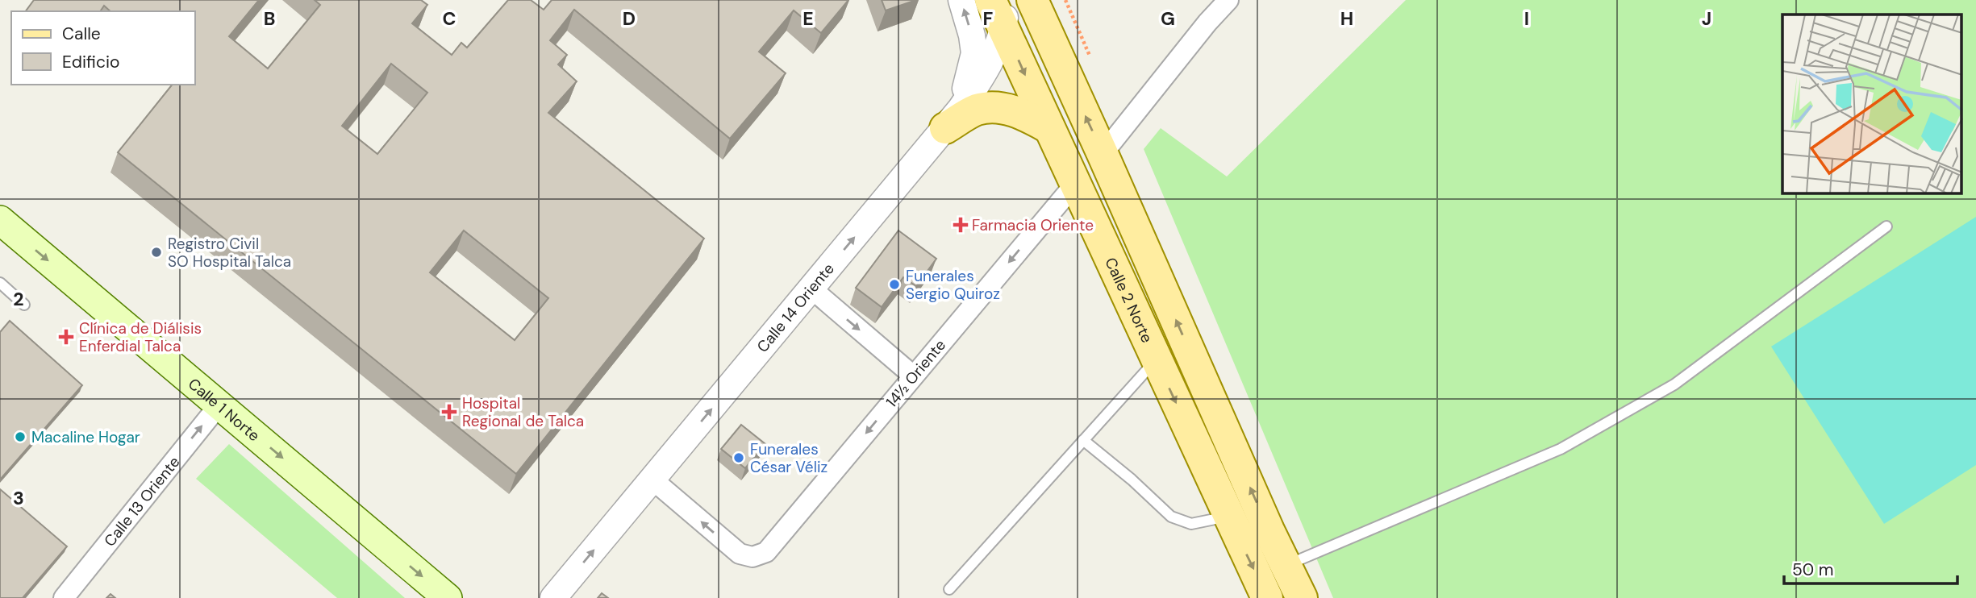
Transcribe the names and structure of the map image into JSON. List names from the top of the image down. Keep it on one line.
{"streets":{"main road":["Calle 2 Norte","Calle 1 Norte"],"street":["Calle 14 Oriente","14½ Oriente","Calle 13 Oriente"]},"crossings":[["Calle 2 Norte","Calle 14 Oriente"],["Calle 2 Norte","14½ Oriente"],["Calle 14 Oriente","14½ Oriente"],["Calle 1 Norte","Calle 13 Oriente"]],"one_way":["Calle 14 Oriente","14½ Oriente","Calle 1 Norte","Calle 13 Oriente"],"places":{"health":["Farmacia Oriente","Clínica de Diálisis Enferdial Talca","Hospital Regional de Talca"],"other":["Registro Civil SO Hospital Talca","Funerales Sergio Quiroz","Macaline Hogar","Funerales César Véliz"]},"legend":["Calle","Edificio"],"scale_bar":"50 m","grid":{"columns":["B","C","D","E","F","G","H","I","J"],"rows":["2","3"]}}
